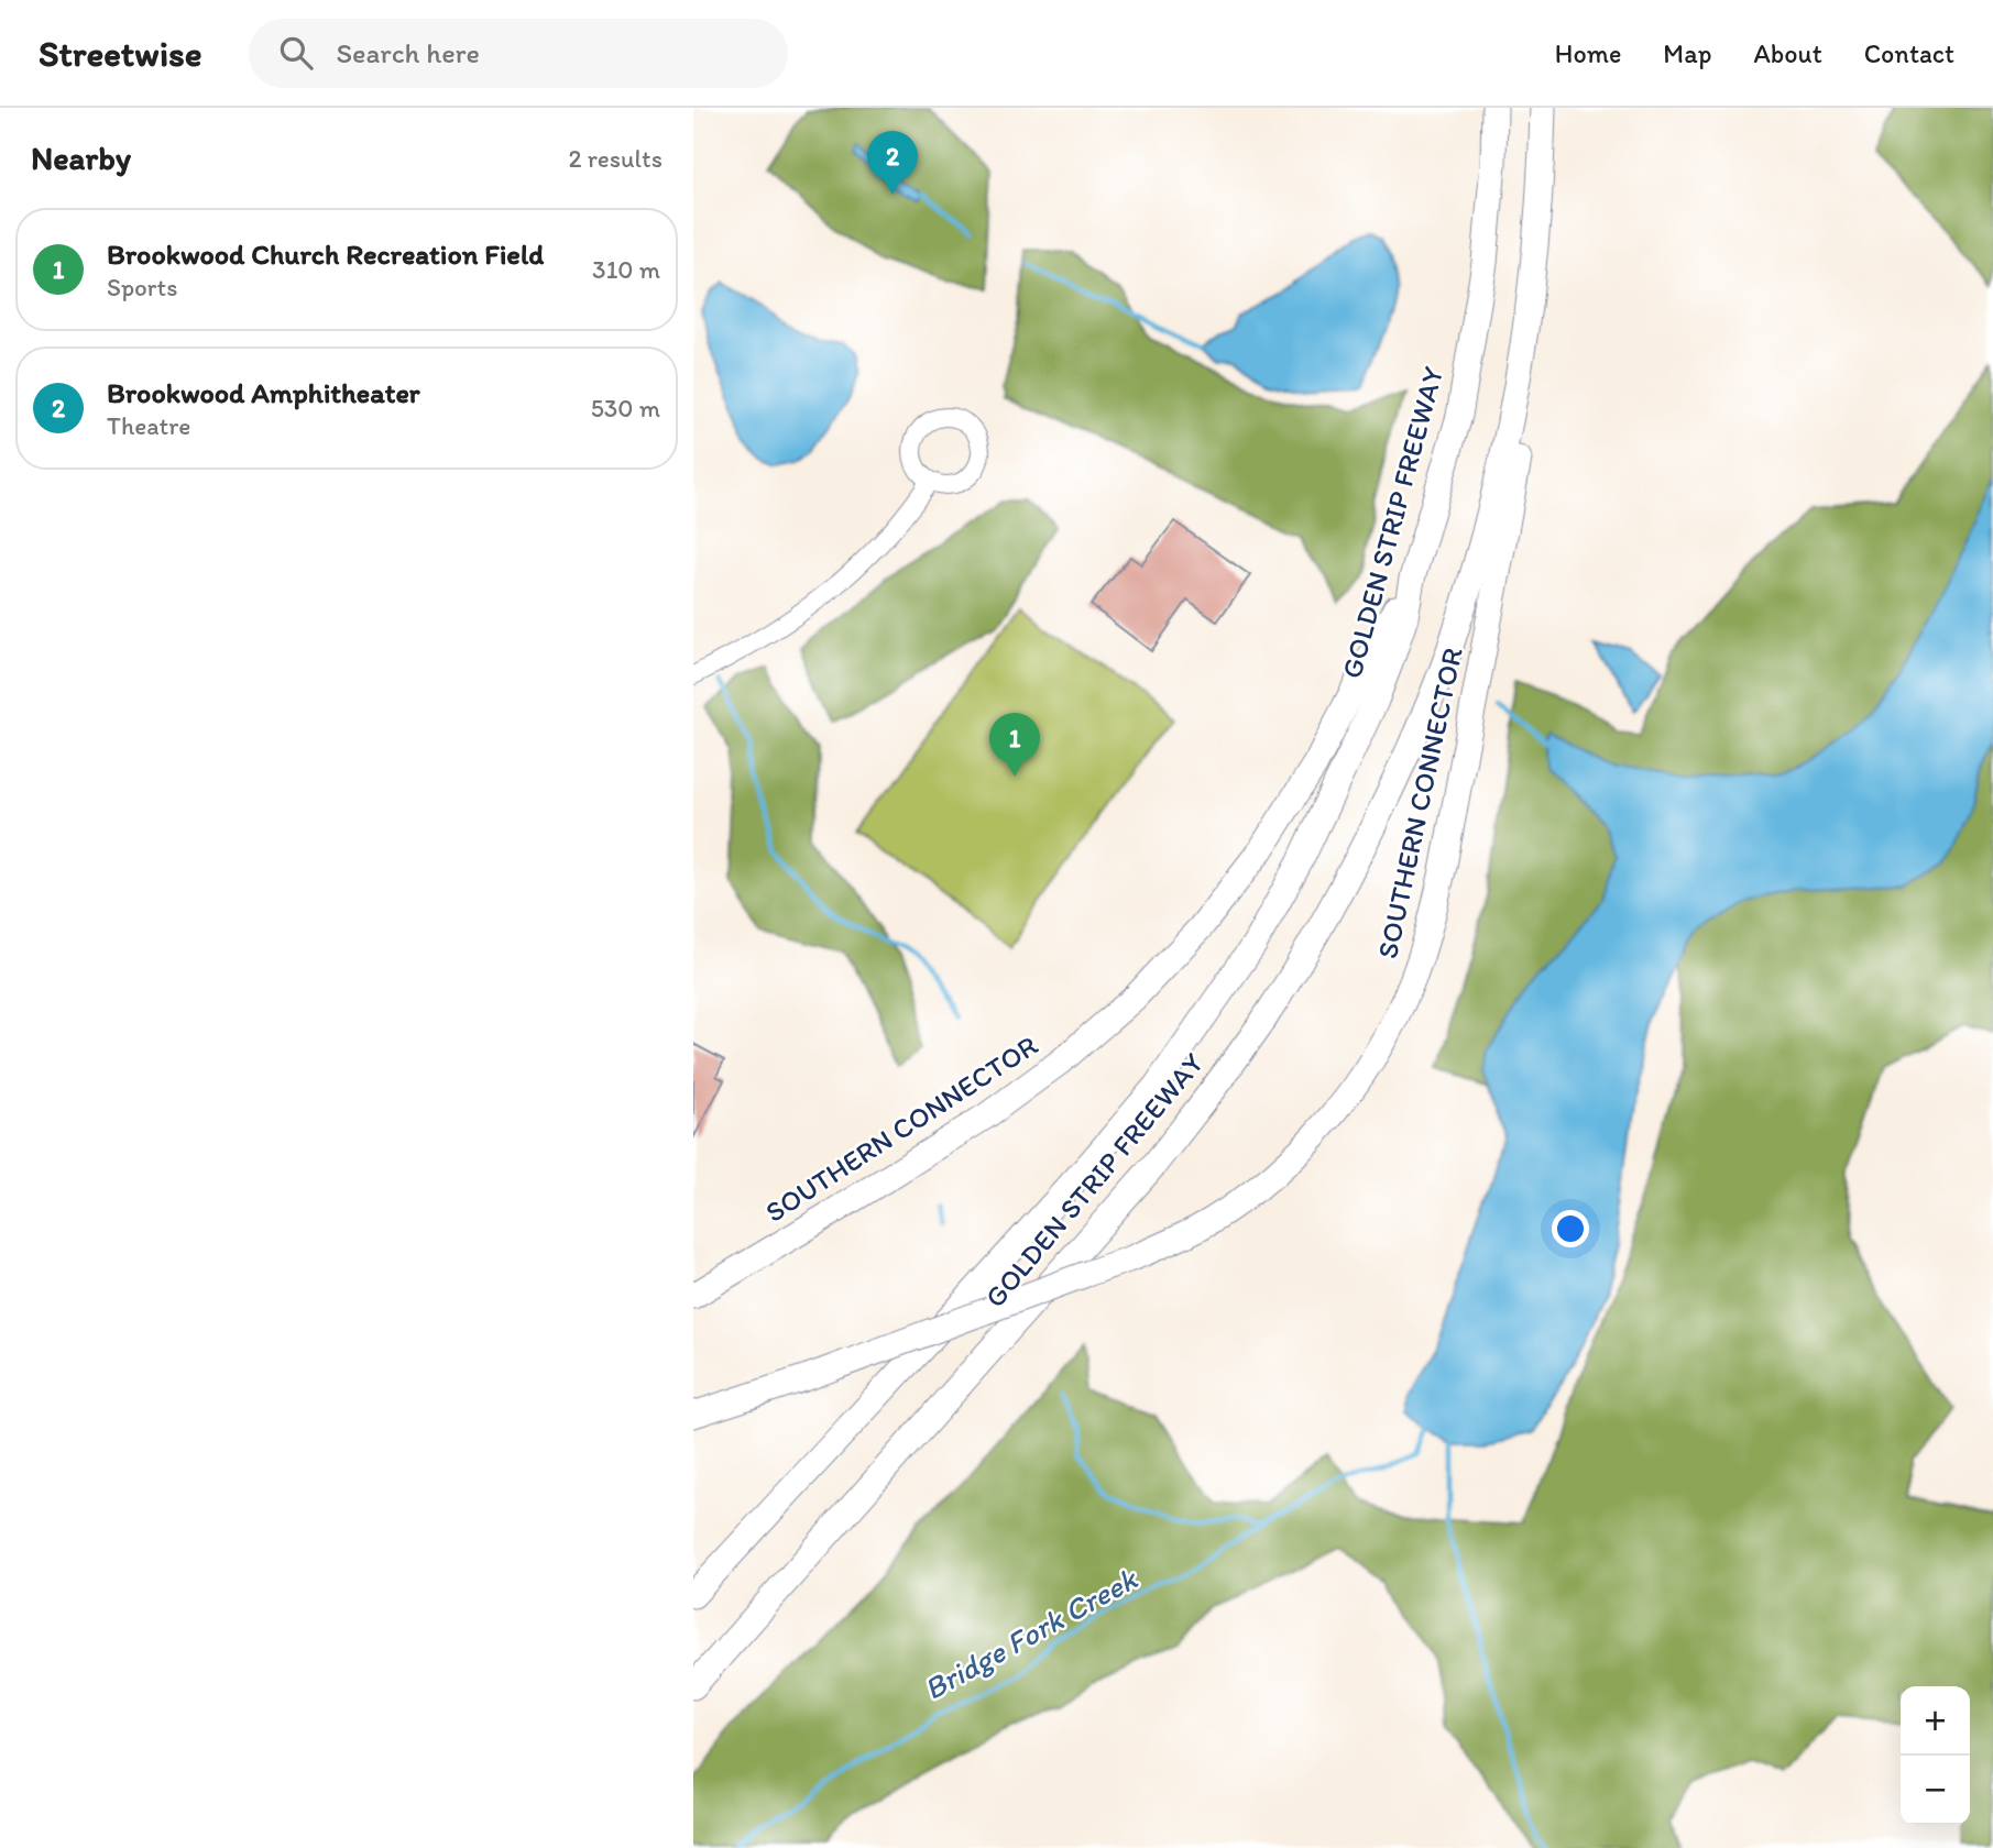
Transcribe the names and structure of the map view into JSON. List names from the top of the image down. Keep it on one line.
{"streets":{"highway":["GOLDEN STRIP FREEWAY","SOUTHERN CONNECTOR"]},"crossings":[["GOLDEN STRIP FREEWAY","SOUTHERN CONNECTOR"]],"water":["Bridge Fork Creek"],"page":{"header":"Streetwise","search":"Search here","nav":["Home","Map","About","Contact"],"heading":["Nearby","2 results"],"pins":["2","1"],"list":[{"mark":"1","name":"Brookwood Church Recreation Field","note":"Sports","value":"310 m"},{"mark":"2","name":"Brookwood Amphitheater","note":"Theatre","value":"530 m"}],"map_buttons":["+","−"]}}
